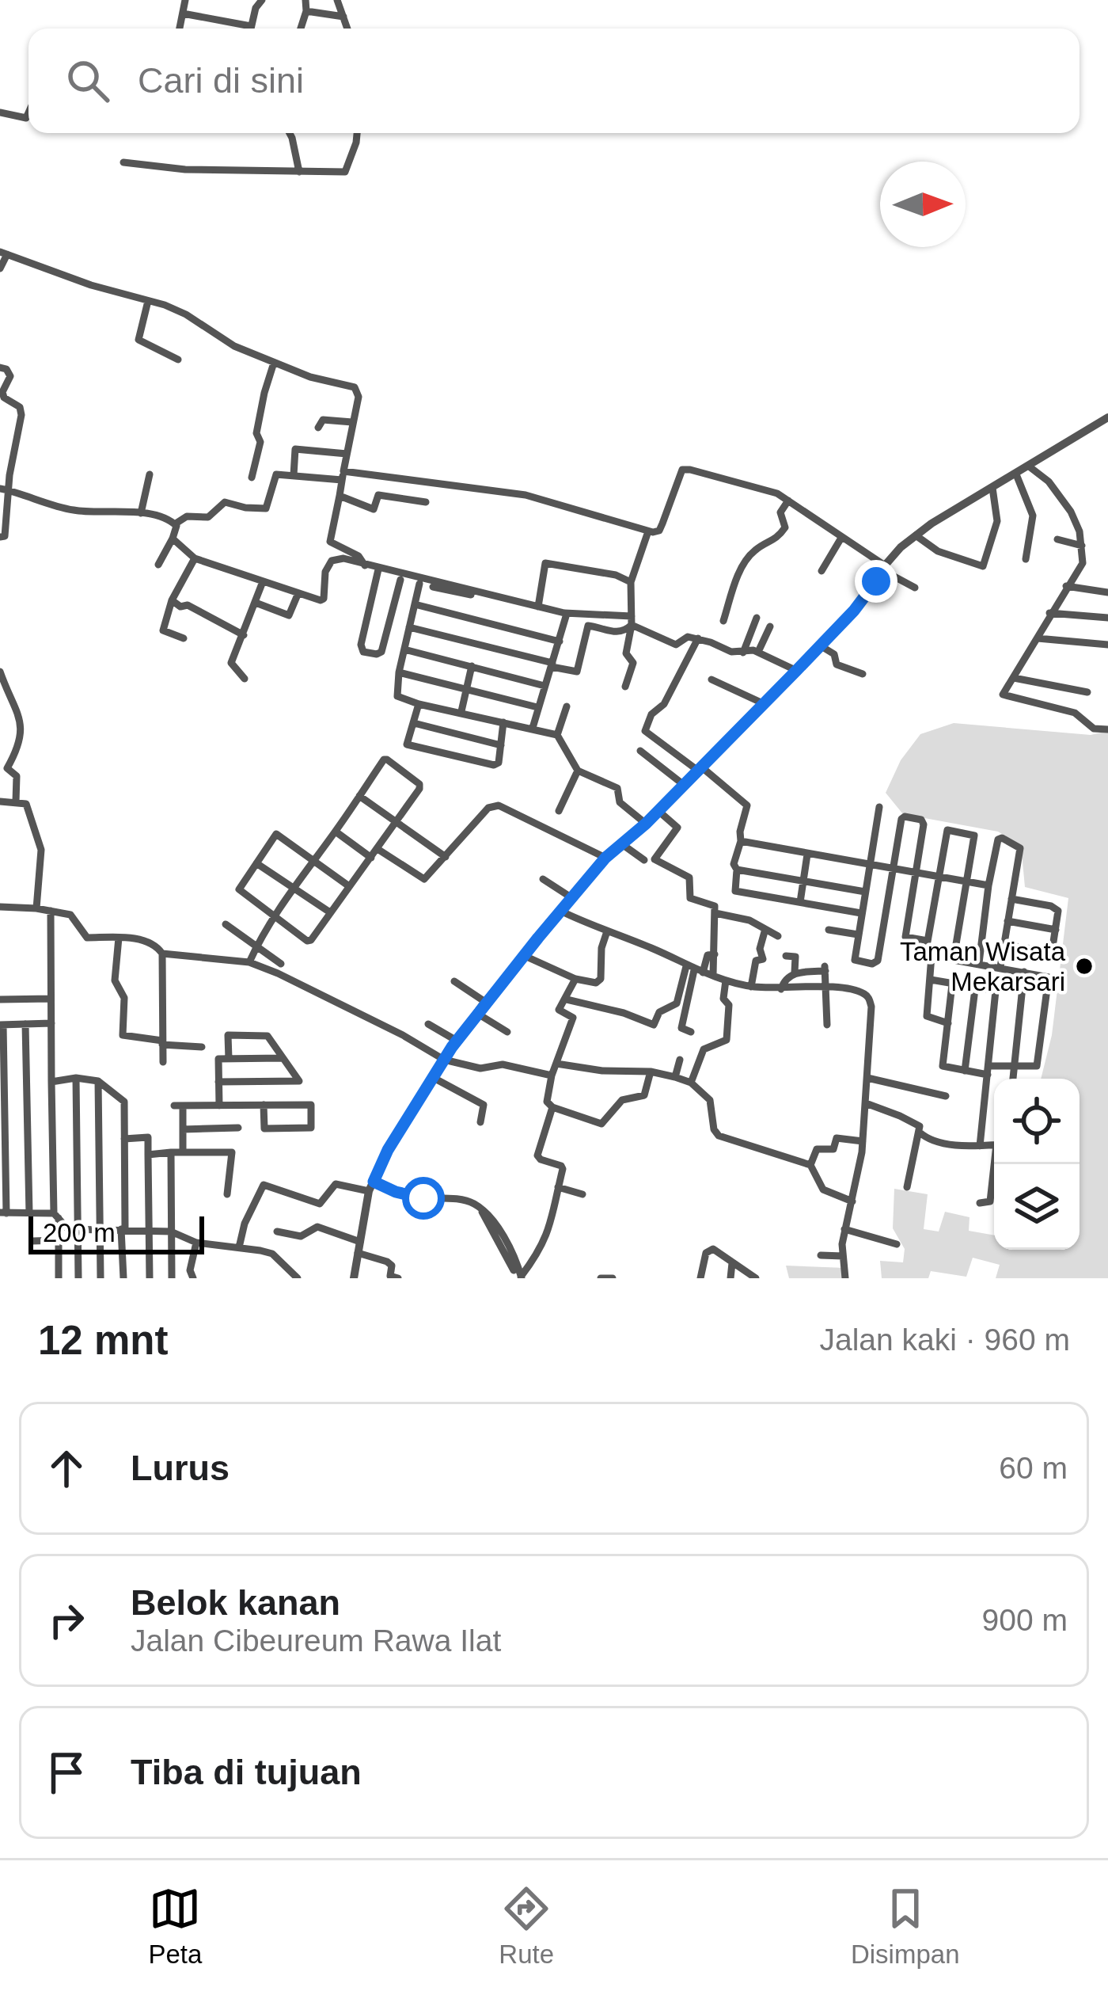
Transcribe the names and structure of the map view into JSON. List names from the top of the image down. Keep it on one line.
{"places":["Taman Wisata Mekarsari"],"scale_bar":"200 m","north":"right","page":{"search":"Cari di sini","scale":"200 m","heading":["12 mnt","Jalan kaki · 960 m"],"list":[["Lurus","60 m"],["Belok kanan","Jalan Cibeureum Rawa Ilat","900 m"],"Tiba di tujuan"],"nav":["Peta","Rute","Disimpan"]}}
